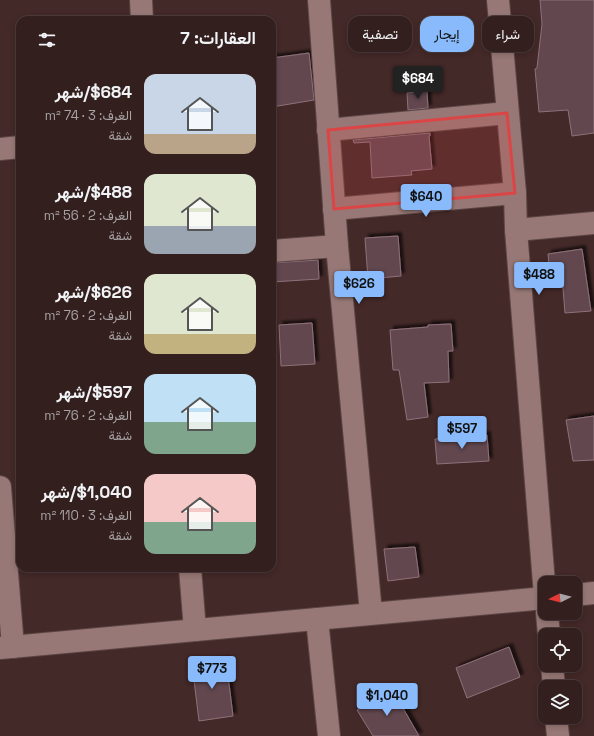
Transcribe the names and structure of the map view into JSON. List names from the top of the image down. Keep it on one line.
{"north":"left","page":{"chip":["شراء","إيجار","تصفية"],"heading":"العقارات: 7","list":[{"name":"$684/شهر","note":"الغرف: 3 · 74 m² · شقة"},{"name":"$488/شهر","note":"الغرف: 2 · 56 m² · شقة"},{"name":"$626/شهر","note":"الغرف: 2 · 76 m² · شقة"},{"name":"$597/شهر","note":"الغرف: 2 · 76 m² · شقة"},{"name":"$1,040/شهر","note":"الغرف: 3 · 110 m² · شقة"}],"price":["$684","$640","$488","$626","$597","$773","$1,040"]}}
